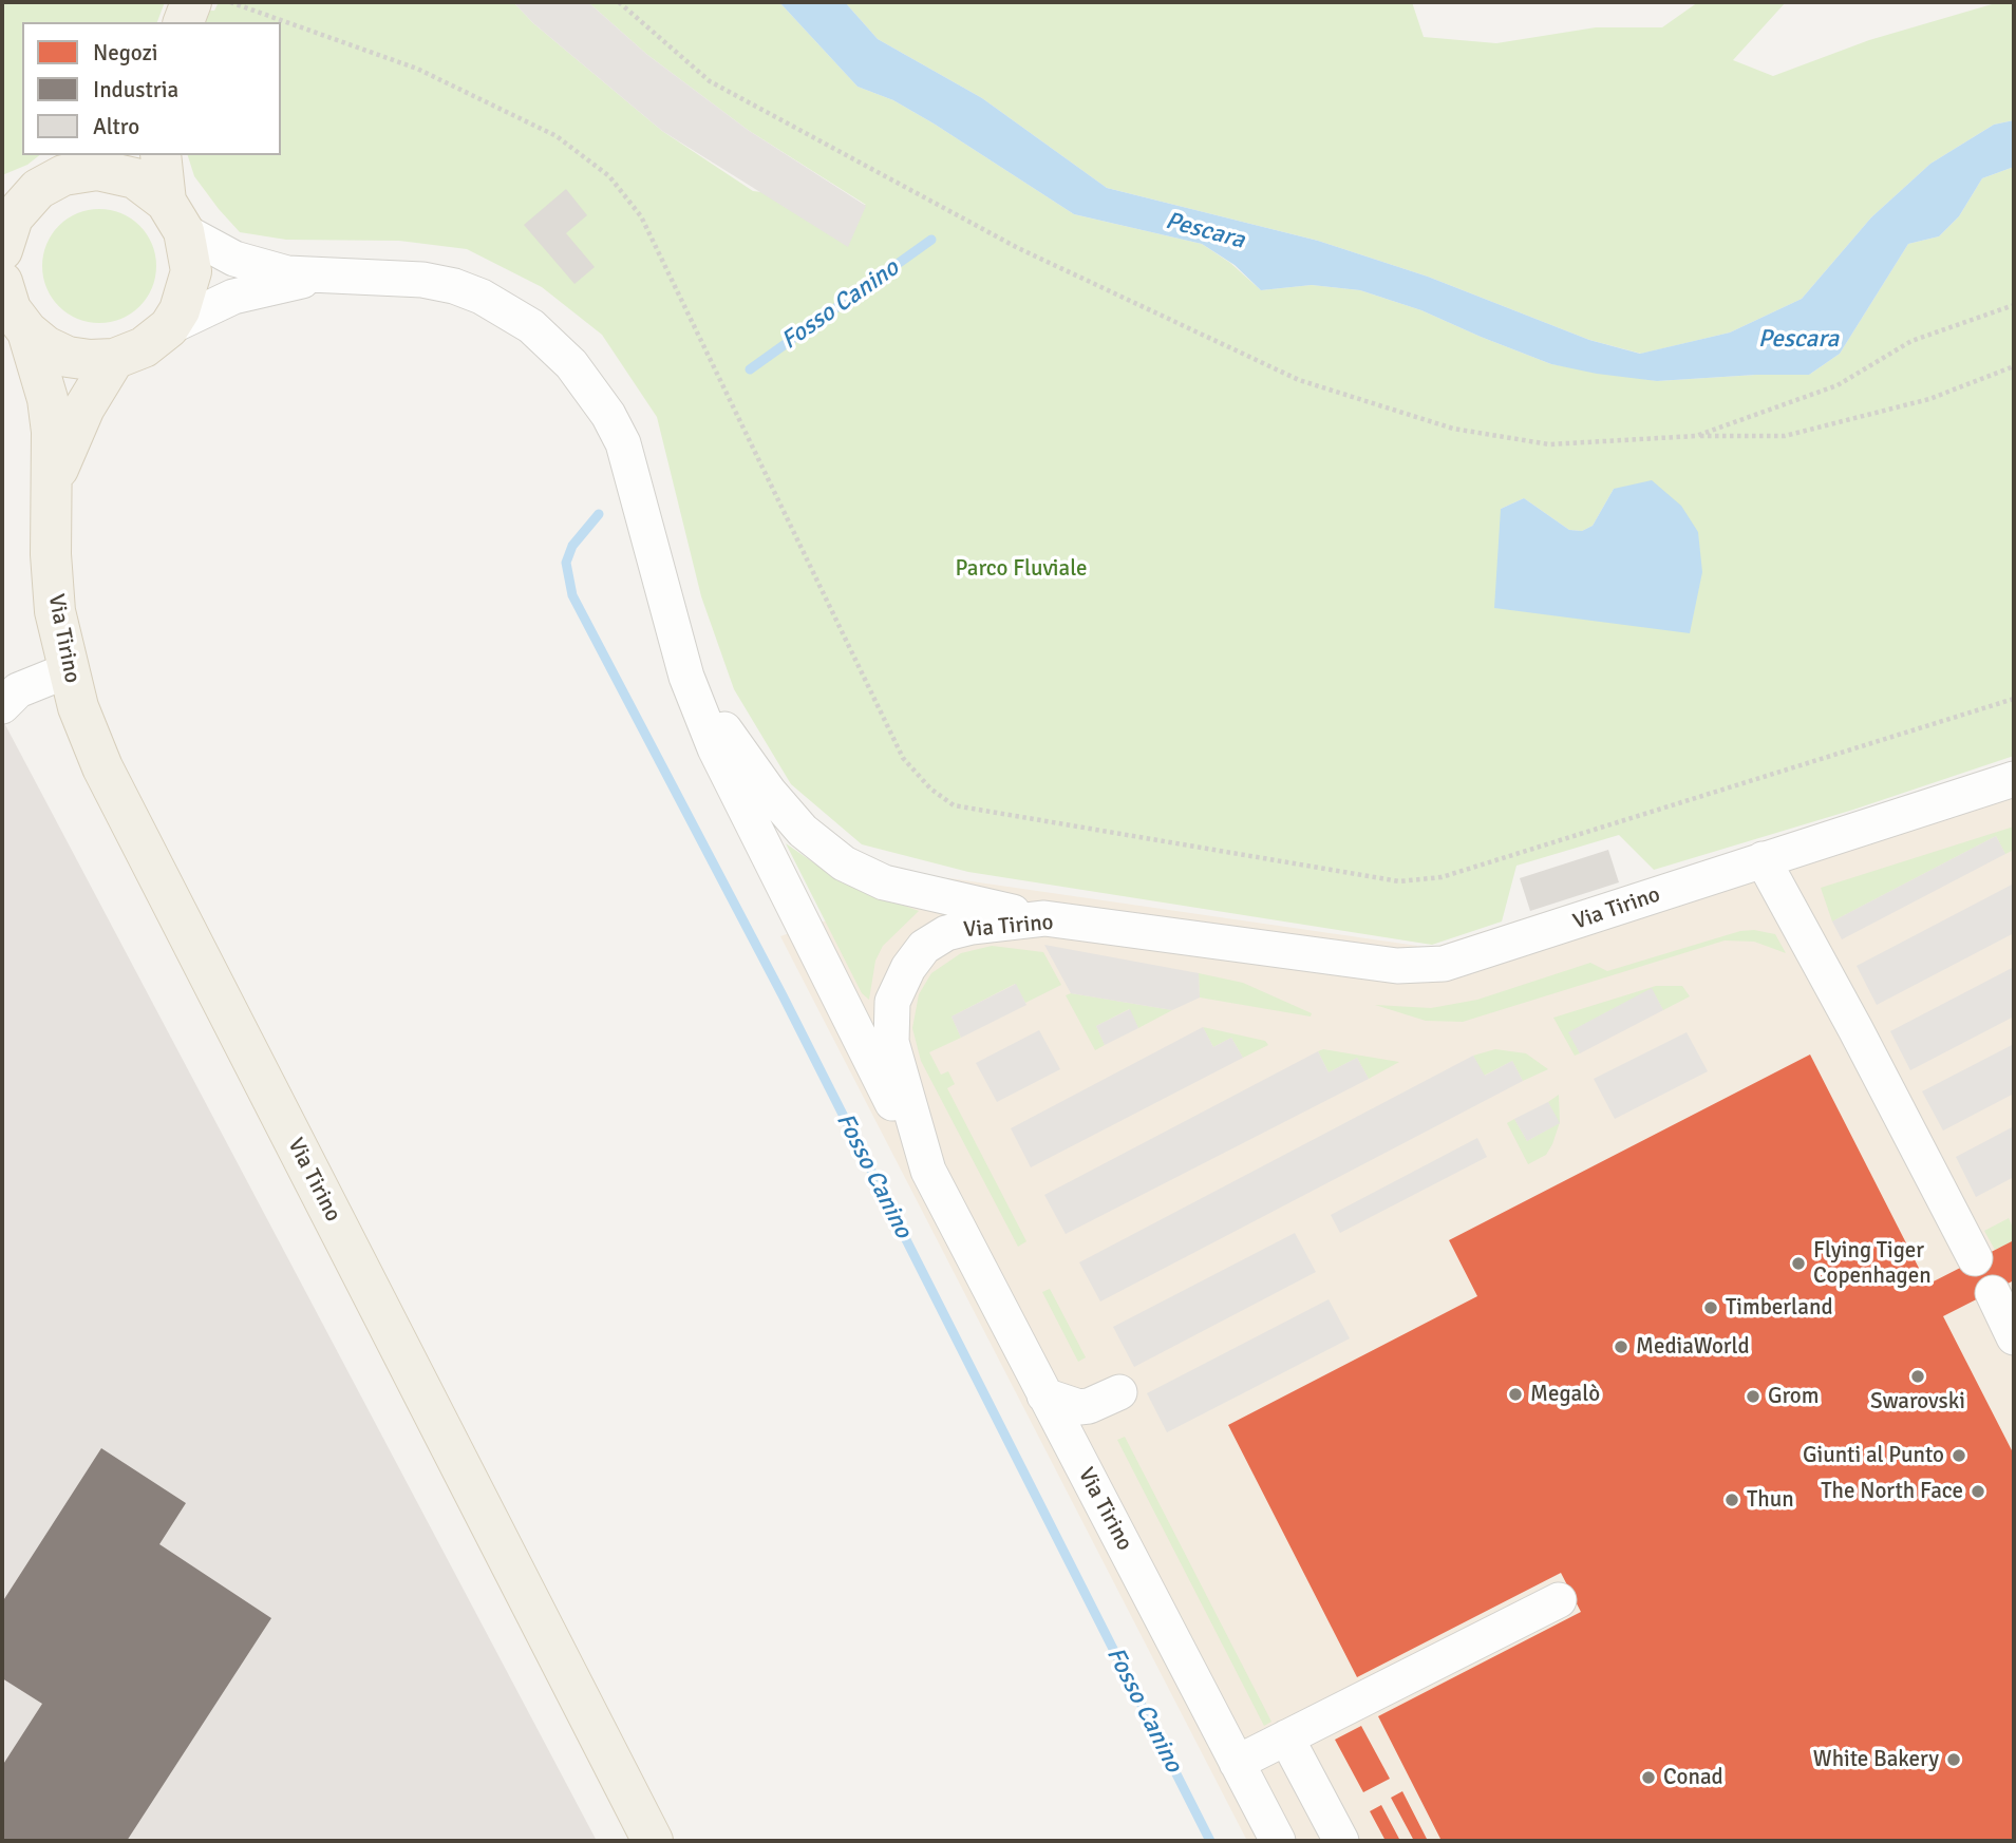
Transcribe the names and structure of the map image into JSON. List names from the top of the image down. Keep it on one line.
{"streets":{"main road":["Via Tirino"]},"water":["Pescara","Fosso Canino"],"parks":["Parco Fluviale"],"places":["Flying Tiger Copenhagen","Timberland","MediaWorld","Swarovski","Megalò","Grom","Giunti al Punto","The North Face","Thun","White Bakery","Conad"],"legend":["Negozi","Industria","Altro"]}
